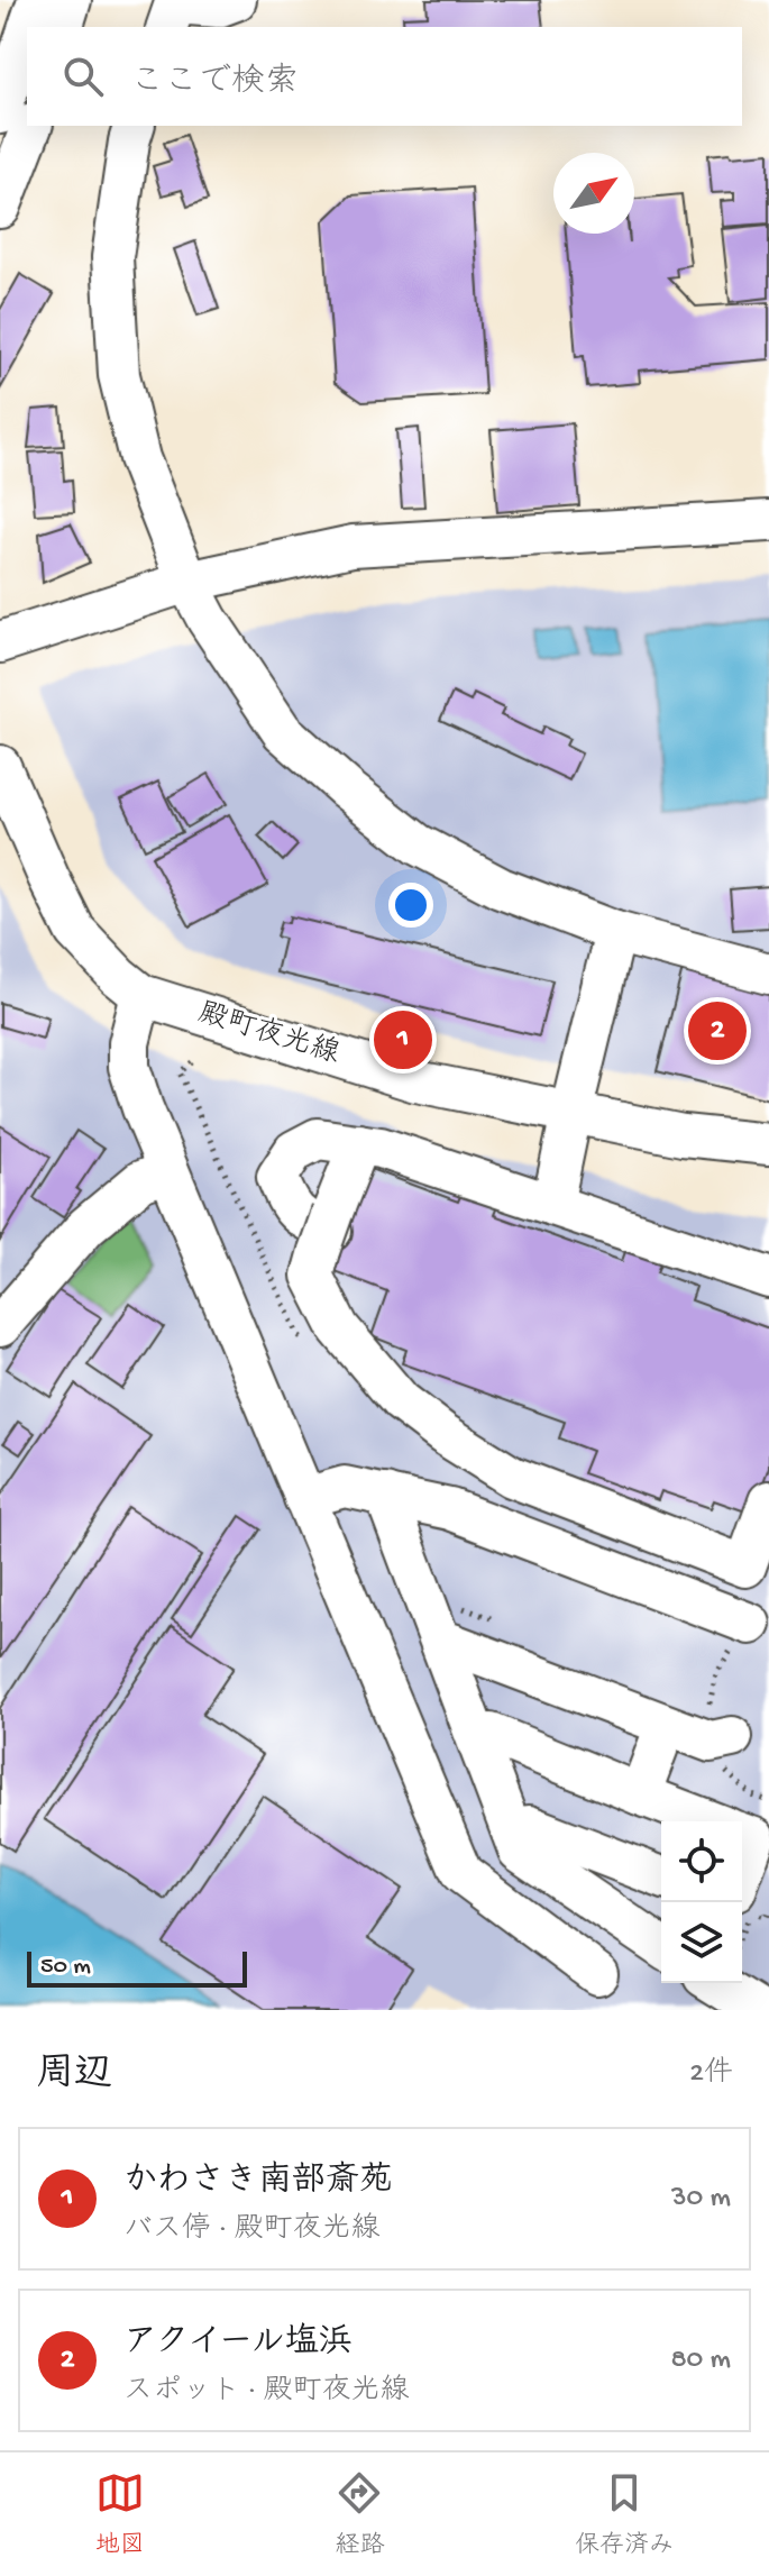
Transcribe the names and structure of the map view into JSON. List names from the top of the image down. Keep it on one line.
{"streets":{"street":["殿町夜光線"]},"scale_bar":"50 m","north":"top right","page":{"search":"ここで検索","pins":["2","1"],"scale":"50 m","heading":["周辺","2件"],"list":[{"mark":"1","name":"かわさき南部斎苑","note":"バス停 · 殿町夜光線","value":"30 m"},{"mark":"2","name":"アクイール塩浜","note":"スポット · 殿町夜光線","value":"80 m"}],"nav":["地図","経路","保存済み"]}}
